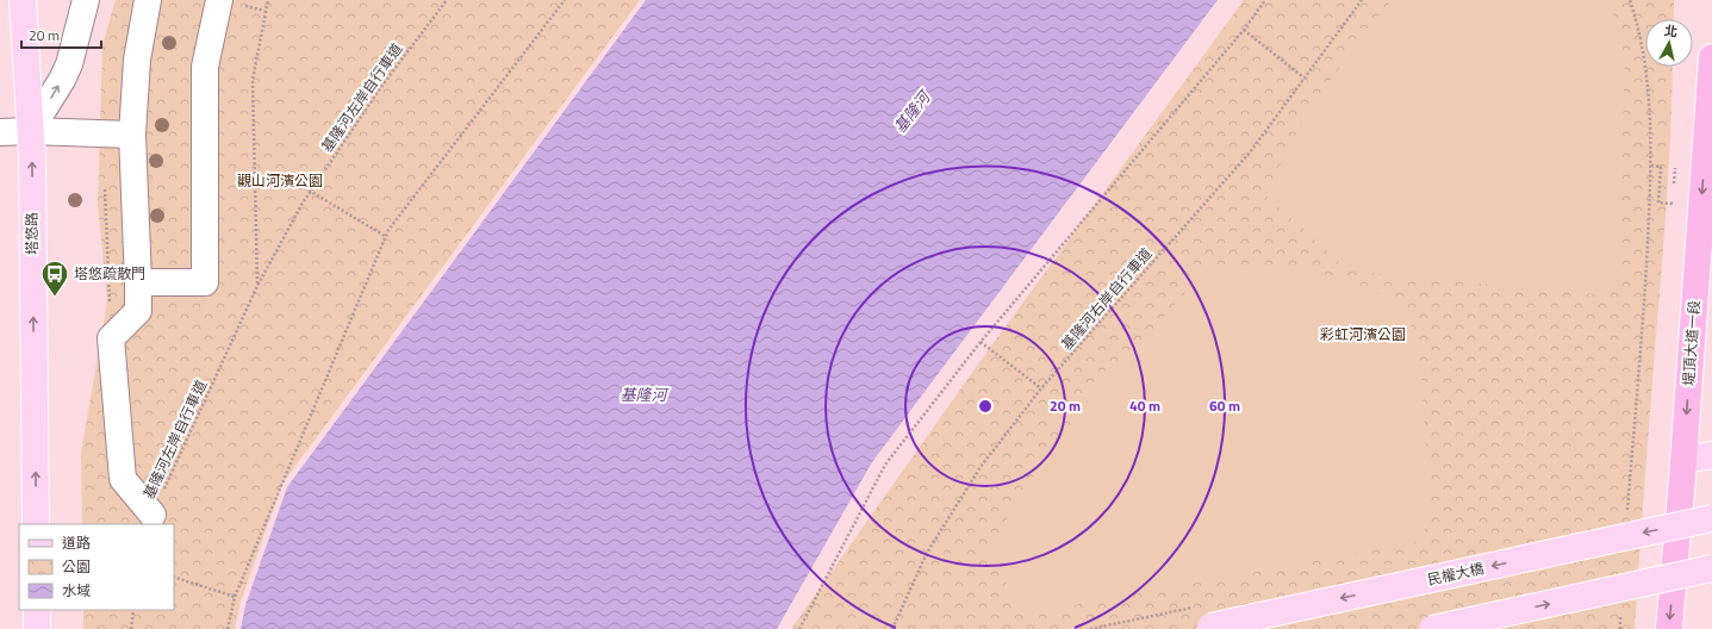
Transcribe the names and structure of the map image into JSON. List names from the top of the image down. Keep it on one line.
{"streets":{"highway":["堤頂大道一段"],"main road":["塔悠路","民權大橋"],"path":["基隆河左岸自行車道","基隆河右岸自行車道"]},"one_way":["塔悠路","堤頂大道一段"],"water":["基隆河"],"parks":["觀山河濱公園","彩虹河濱公園"],"places":{"bus stop":["塔悠疏散門"]},"legend":["道路","公園","水域"],"scale_bar":"20 m","north":"top","rings":["20 m","40 m","60 m"]}
